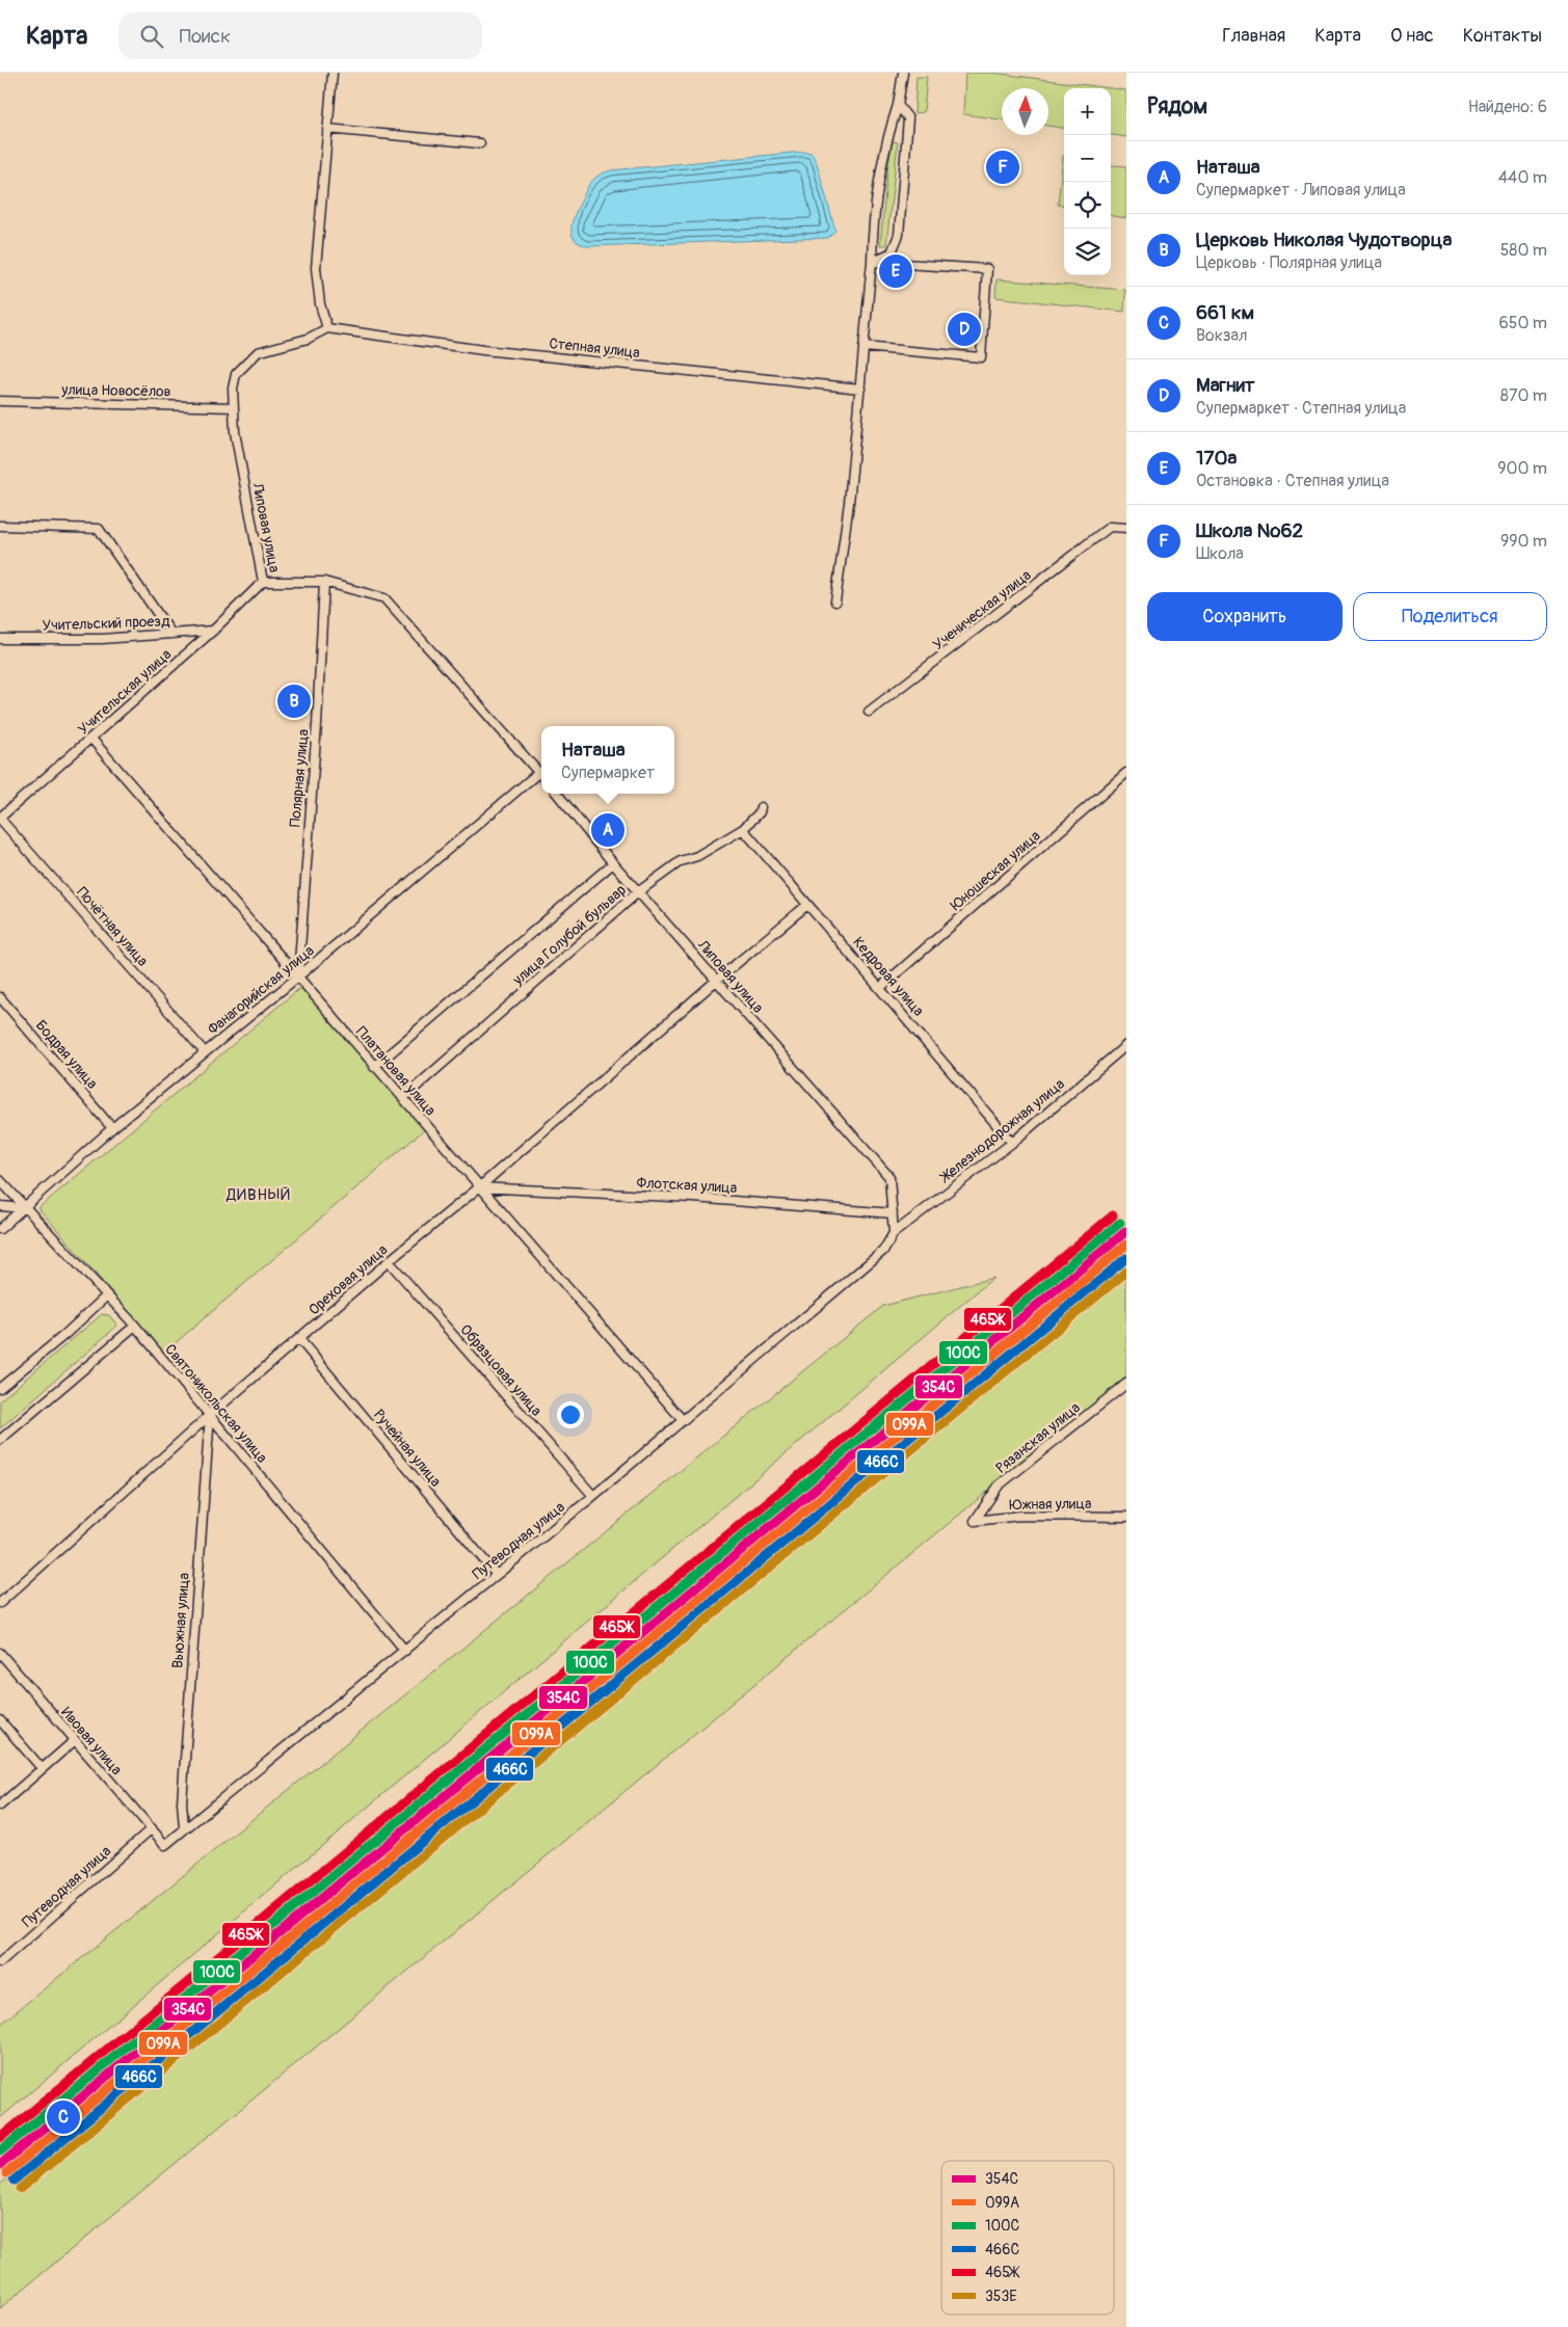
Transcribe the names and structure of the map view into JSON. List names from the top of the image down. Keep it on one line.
{"streets":{"street":["Степная улица","улица Новосёлов","Липовая улица","Ученическая улица","Учительский проезд","Учительская улица","Полярная улица","Юношеская улица","Почётная улица","улица Голубой бульвар","Кедровая улица","Фанагорийская улица","Бодрая улица","Платановая улица","Железнодорожная улица","Флотская улица","Ореховая улица","Образцовая улица","Святоникольская улица","Рязанская улица","Ручейная улица","Южная улица","Путеводная улица","Вьюжная улица","Ивовая улица"]},"crossings":[["Степная улица","Липовая улица"],["улица Новосёлов","Липовая улица"],["Липовая улица","Учительская улица"],["Липовая улица","Полярная улица"],["Липовая улица","улица Голубой бульвар"],["Липовая улица","Фанагорийская улица"],["Липовая улица","Флотская улица"],["Липовая улица","Ореховая улица"],["Учительский проезд","Учительская улица"],["Учительская улица","Почётная улица"],["Учительская улица","Платановая улица"],["Полярная улица","Фанагорийская улица"],["Полярная улица","Платановая улица"],["Юношеская улица","Кедровая улица"],["Почётная улица","Фанагорийская улица"],["улица Голубой бульвар","Кедровая улица"],["улица Голубой бульвар","Платановая улица"],["Кедровая улица","Железнодорожная улица"],["Кедровая улица","Ореховая улица"],["Фанагорийская улица","Бодрая улица"],["Фанагорийская улица","Платановая улица"],["Фанагорийская улица","Святоникольская улица"],["Платановая улица","Флотская улица"],["Платановая улица","Ореховая улица"],["Платановая улица","Путеводная улица"],["Железнодорожная улица","Путеводная улица"],["Флотская улица","Ореховая улица"],["Ореховая улица","Образцовая улица"],["Ореховая улица","Святоникольская улица"],["Ореховая улица","Ручейная улица"],["Ореховая улица","Вьюжная улица"],["Образцовая улица","Путеводная улица"],["Святоникольская улица","Путеводная улица"],["Святоникольская улица","Вьюжная улица"],["Рязанская улица","Южная улица"],["Ручейная улица","Путеводная улица"],["Путеводная улица","Вьюжная улица"],["Путеводная улица","Ивовая улица"]],"districts":["ДИВНЫЙ"],"lines":["transit line 465Ж","transit line 100C","transit line 354С","transit line 099А","transit line 466С","transit line 353Е"],"legend":["354С","099А","100C","466С","465Ж","353Е"],"north":"top","page":{"header":"Карта","search":"Поиск","nav":["Главная","Карта","О нас","Контакты"],"heading":["Рядом","Найдено: 6"],"map_buttons":["+","−"],"list":[{"mark":"A","name":"Наташа","note":"Супермаркет · Липовая улица","value":"440 m"},{"mark":"B","name":"Церковь Николая Чудотворца","note":"Церковь · Полярная улица","value":"580 m"},{"mark":"C","name":"661 км","note":"Вокзал","value":"650 m"},{"mark":"D","name":"Магнит","note":"Супермаркет · Степная улица","value":"870 m"},{"mark":"E","name":"170а","note":"Остановка · Степная улица","value":"900 m"},{"mark":"F","name":"Школа №62","note":"Школа","value":"990 m"}],"pins":["F","E","D","B","A","C"],"buttons":["Сохранить","Поделиться"],"popup":["Наташа","Супермаркет"]}}
